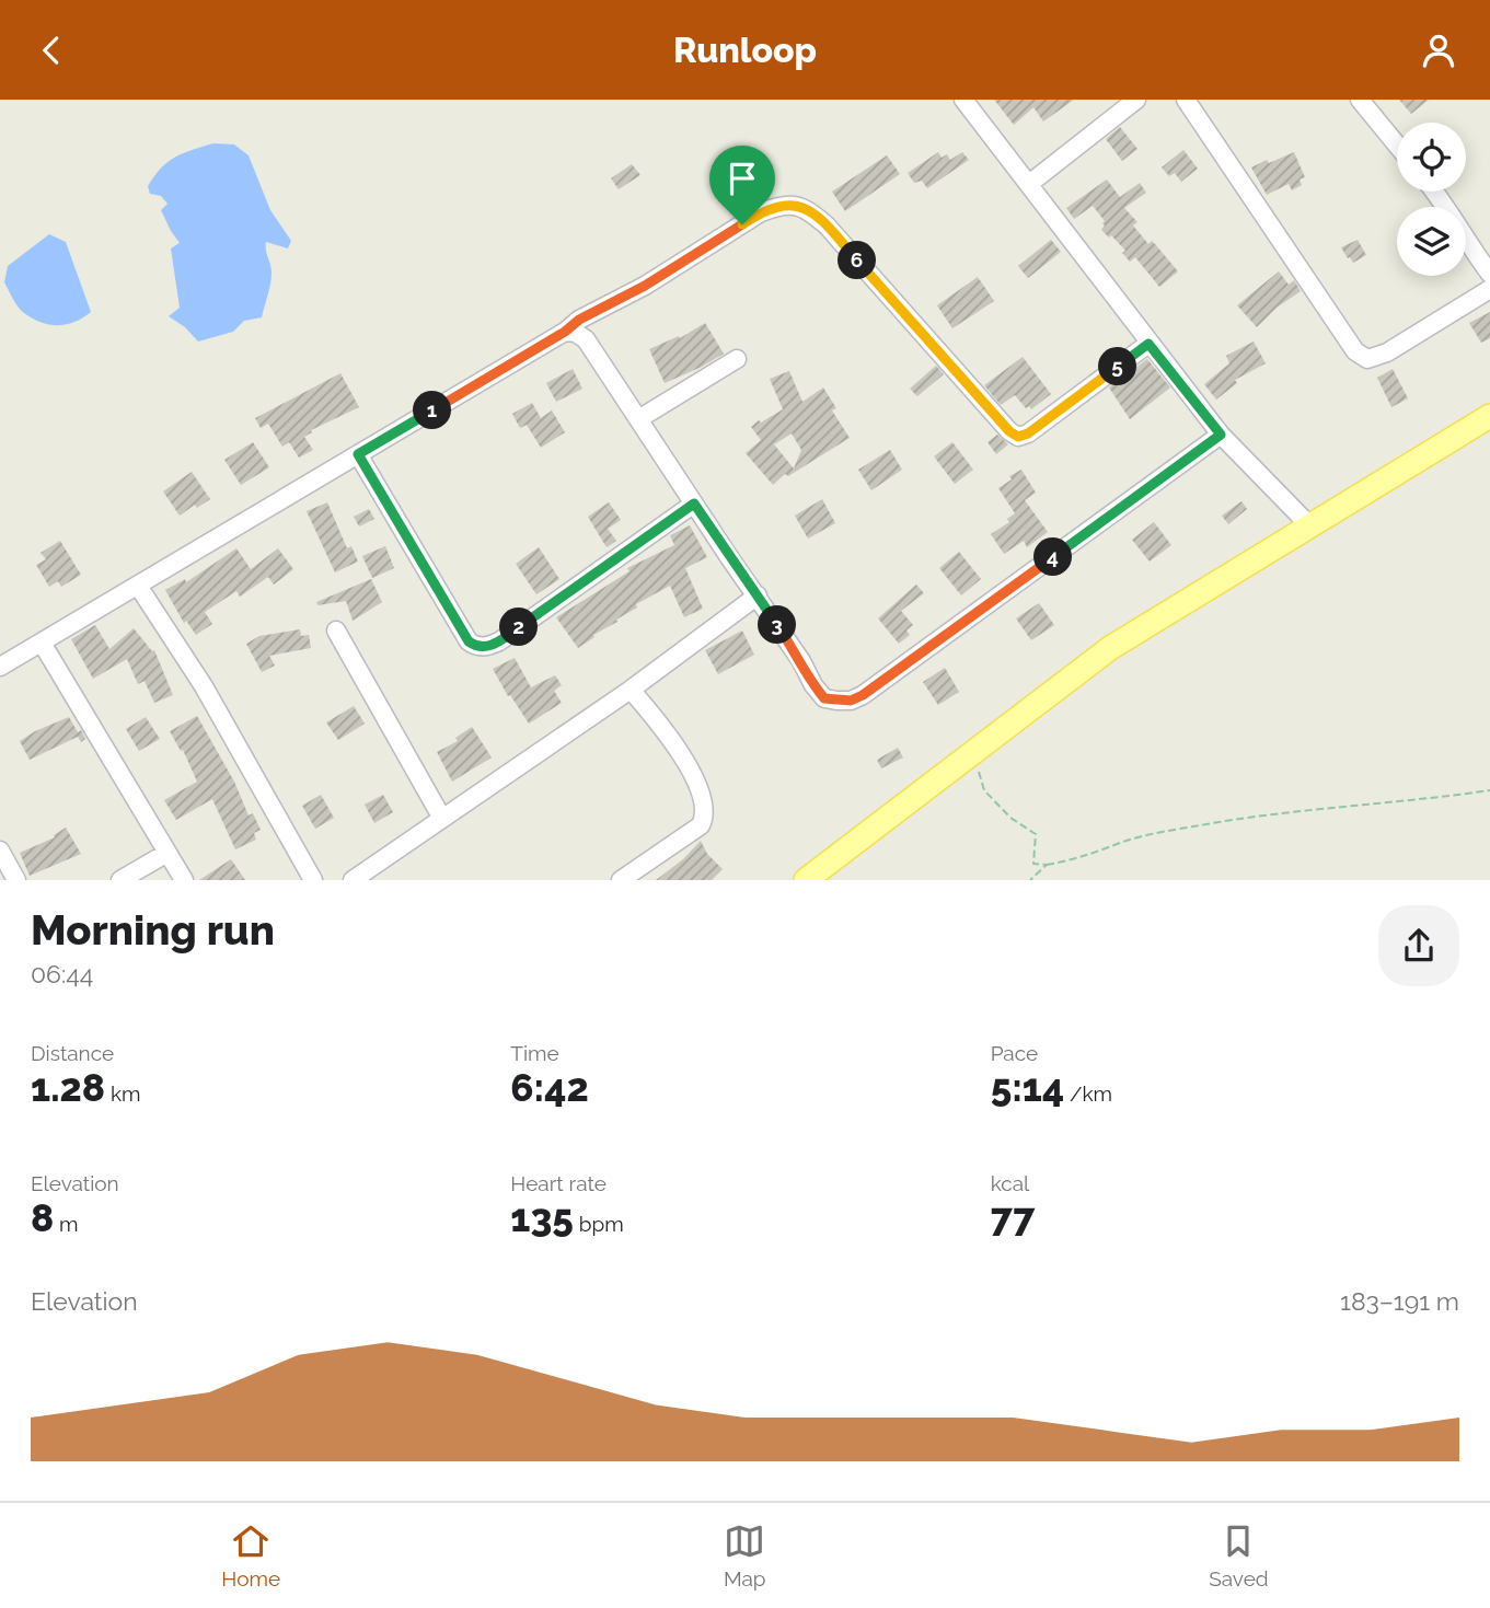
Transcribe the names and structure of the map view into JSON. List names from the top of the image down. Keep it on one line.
{"page":{"header":"Runloop","pins":["6","5","1","4","3","2"],"heading":["Morning run","06:44"],"stats":[["Distance","1.28 km"],["Time","6:42"],["Pace","5:14 /km"],["Elevation","8 m"],["Heart rate","135 bpm"],["kcal","77"]],"chart":["Elevation","183–191 m"],"tabs":["Home","Map","Saved"]}}
